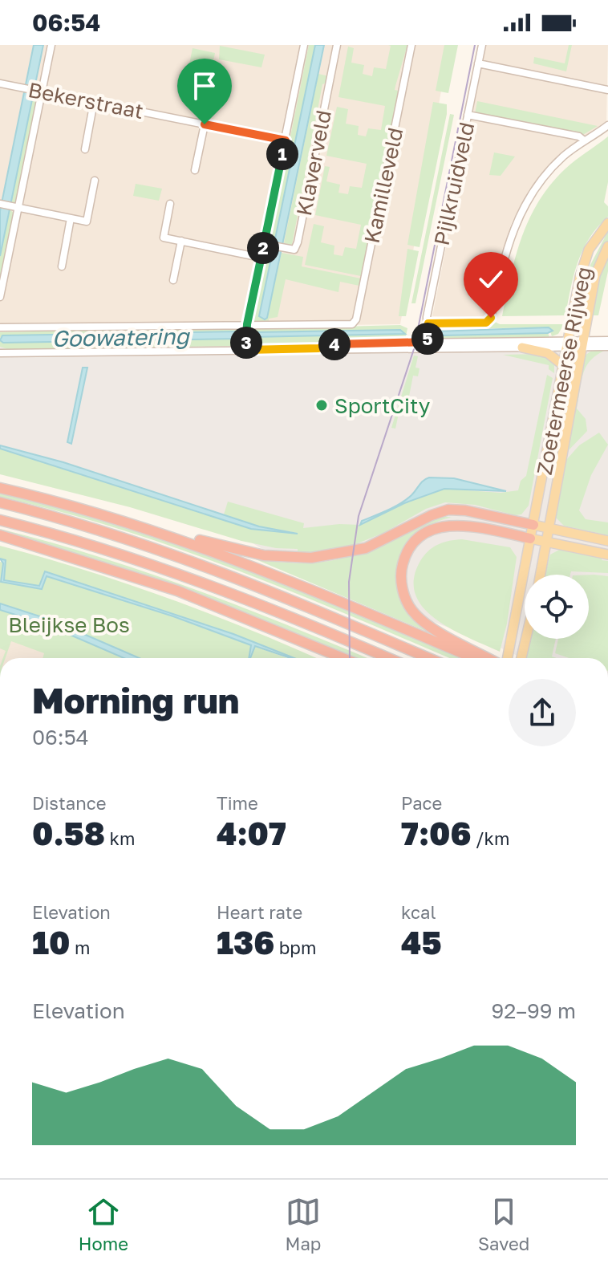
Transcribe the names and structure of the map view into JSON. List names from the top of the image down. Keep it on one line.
{"streets":{"main road":["Zoetermeerse Rijweg"],"street":["Bekerstraat","Klaverveld","Pijlkruidveld","Kamilleveld"]},"water":["Goowatering"],"parks":["Bleijkse Bos"],"places":["SportCity"],"page":{"status":"06:54","pins":["1","2","5","3","4"],"heading":["Morning run","06:54"],"stats":[["Distance","0.58 km"],["Time","4:07"],["Pace","7:06 /km"],["Elevation","10 m"],["Heart rate","136 bpm"],["kcal","45"]],"chart":["Elevation","92–99 m"],"tabs":["Home","Map","Saved"]}}
